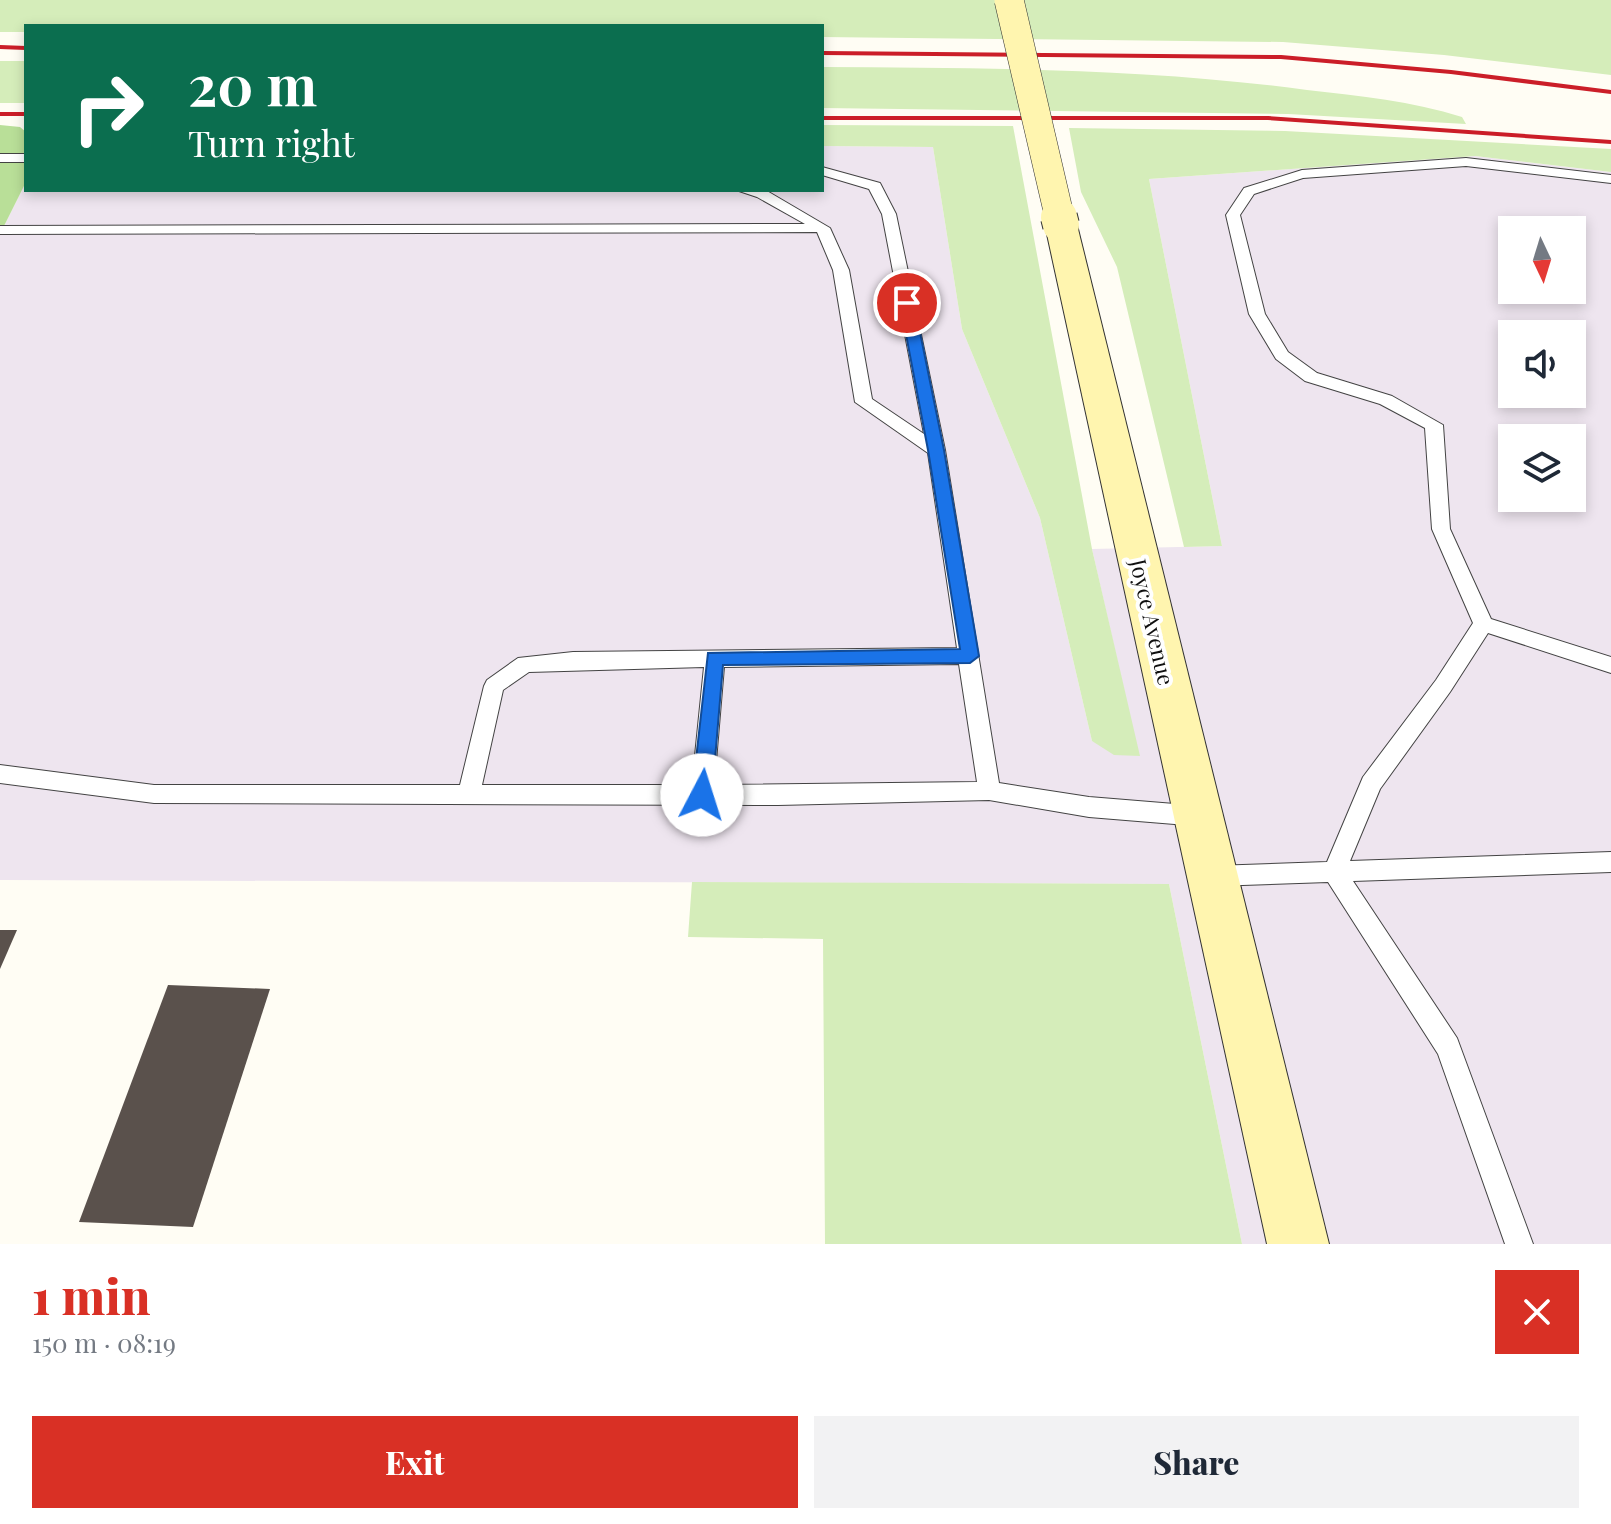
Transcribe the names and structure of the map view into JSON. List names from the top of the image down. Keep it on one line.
{"streets":{"street":["Joyce Avenue"]},"north":"bottom","page":{"turn":["20 m","Turn right"],"heading":["1 min","150 m · 08:19"],"buttons":["Exit","Share"]}}
